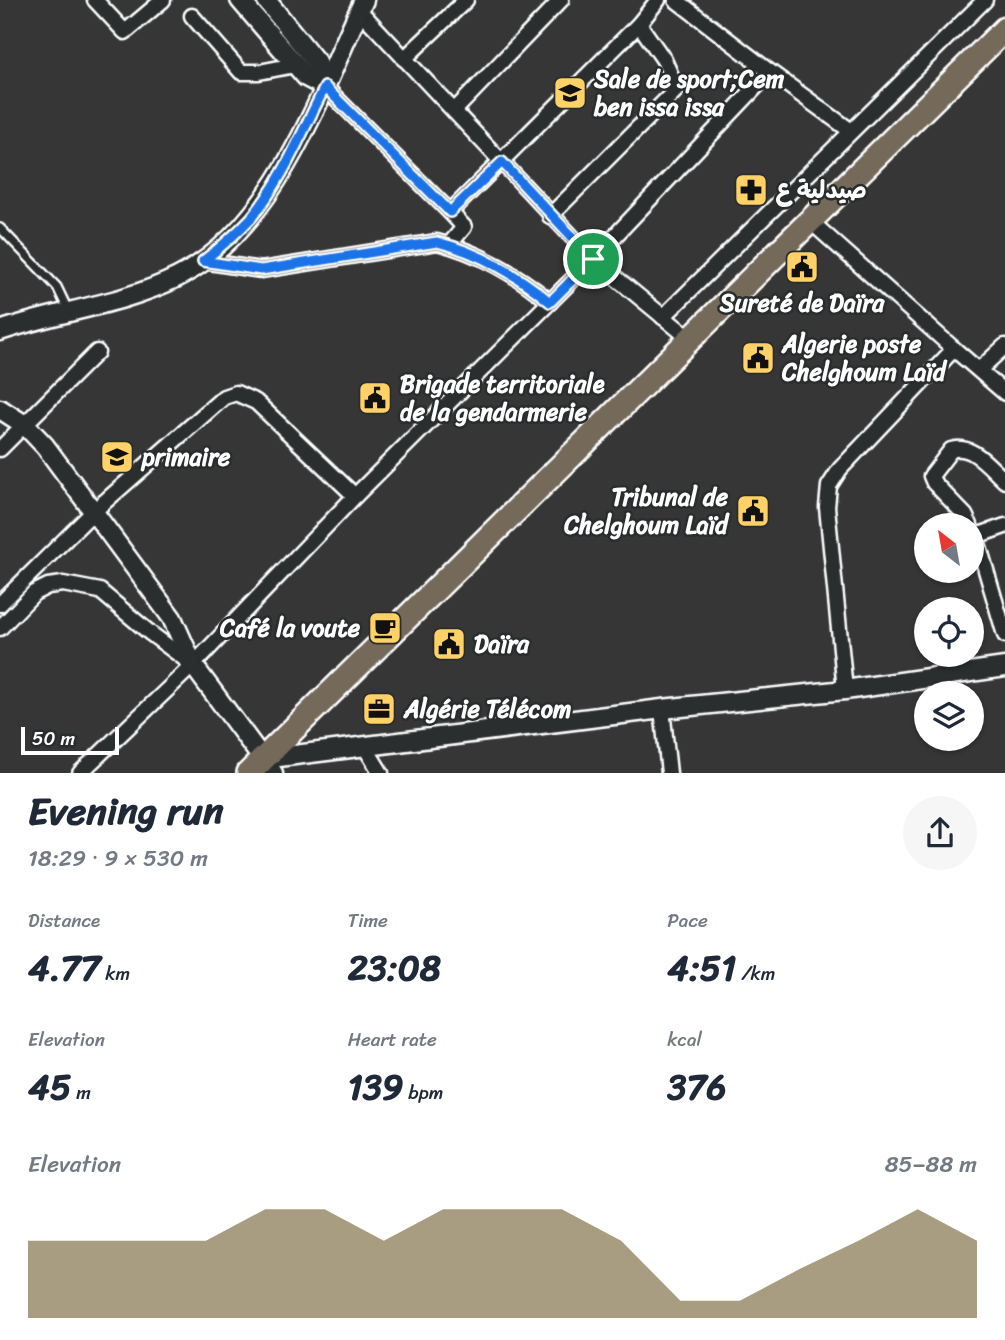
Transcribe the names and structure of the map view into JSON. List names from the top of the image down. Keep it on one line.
{"places":{"school or university":["Sale de sport;Cem ben issa issa","primaire"],"pharmacy":["صيدلية ع"],"public building":["Sureté de Daïra","Algerie poste Chelghoum Laïd","Brigade territoriale de la gendarmerie","Tribunal de Chelghoum Laïd","Daïra"],"cafe":["Café la voute"],"office":["Algérie Télécom"]},"scale_bar":"50 m","north":"top left","page":{"scale":"50 m","heading":["Evening run","18:29 · 9 × 530 m"],"stats":[["Distance","4.77 km"],["Time","23:08"],["Pace","4:51 /km"],["Elevation","45 m"],["Heart rate","139 bpm"],["kcal","376"]],"chart":["Elevation","85–88 m"]}}
